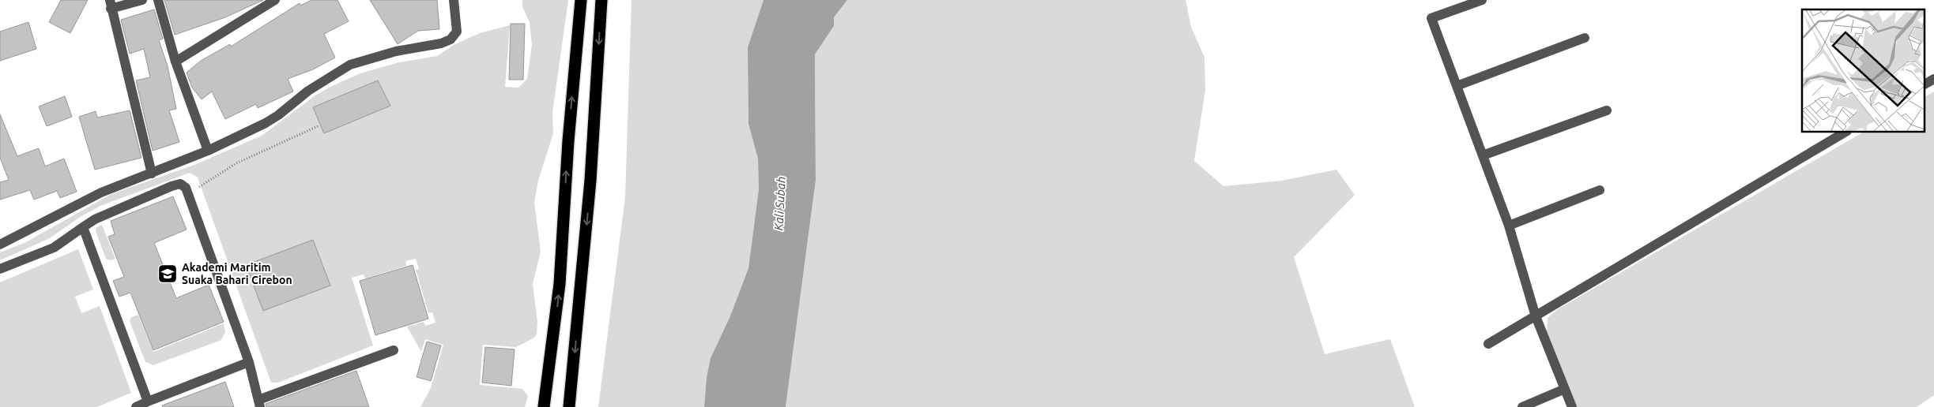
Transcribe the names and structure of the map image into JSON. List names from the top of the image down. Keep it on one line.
{"water":["Kali Subah"],"places":{"school or university":["Akademi Maritim Suaka Bahari Cirebon"]}}
